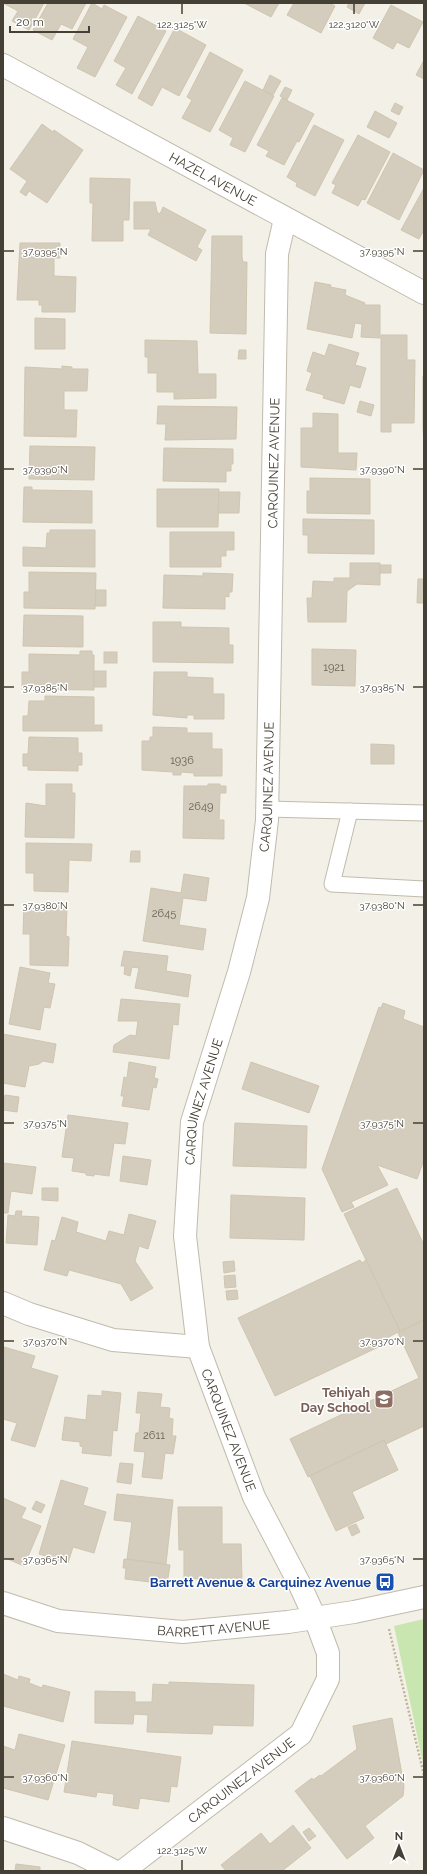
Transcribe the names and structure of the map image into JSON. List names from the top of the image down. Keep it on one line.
{"streets":{"street":["HAZEL AVENUE","CARQUINEZ AVENUE","BARRETT AVENUE"]},"crossings":[["HAZEL AVENUE","CARQUINEZ AVENUE"],["CARQUINEZ AVENUE","BARRETT AVENUE"]],"places":{"school or university":["Tehiyah Day School"],"bus stop":["Barrett Avenue & Carquinez Avenue"]},"house_numbers":["1921","1936","2649","2645","2611"],"scale_bar":"20 m","north":"top","coordinates":["122.3125°W","122.3120°W","37.9395°N","37.9390°N","37.9385°N","37.9380°N","37.9375°N","37.9370°N","37.9365°N","37.9360°N"]}
